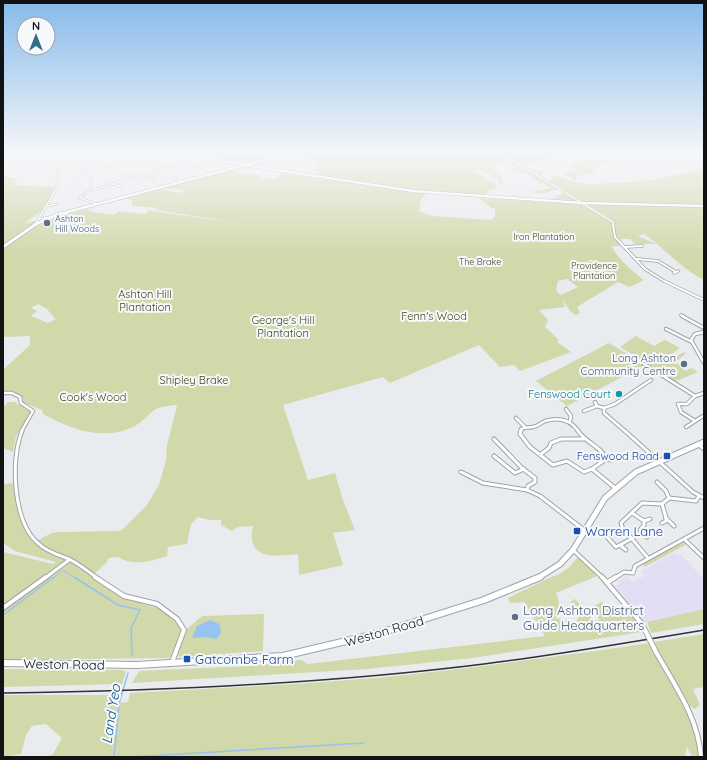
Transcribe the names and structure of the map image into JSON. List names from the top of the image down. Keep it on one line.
{"streets":{"main road":["Weston Road"]},"water":["Land Yeo"],"parks":["Iron Plantation","The Brake","Providence Plantation","Ashton Hill Plantation","Fenn's Wood","George's Hill Plantation","Shipley Brake","Cook's Wood"],"places":{"other":["Ashton Hill Woods","Long Ashton Community Centre","Fenswood Court","Long Ashton District Guide Headquarters"],"transit":["Fenswood Road","Warren Lane","Gatcombe Farm"]},"north":"top"}
